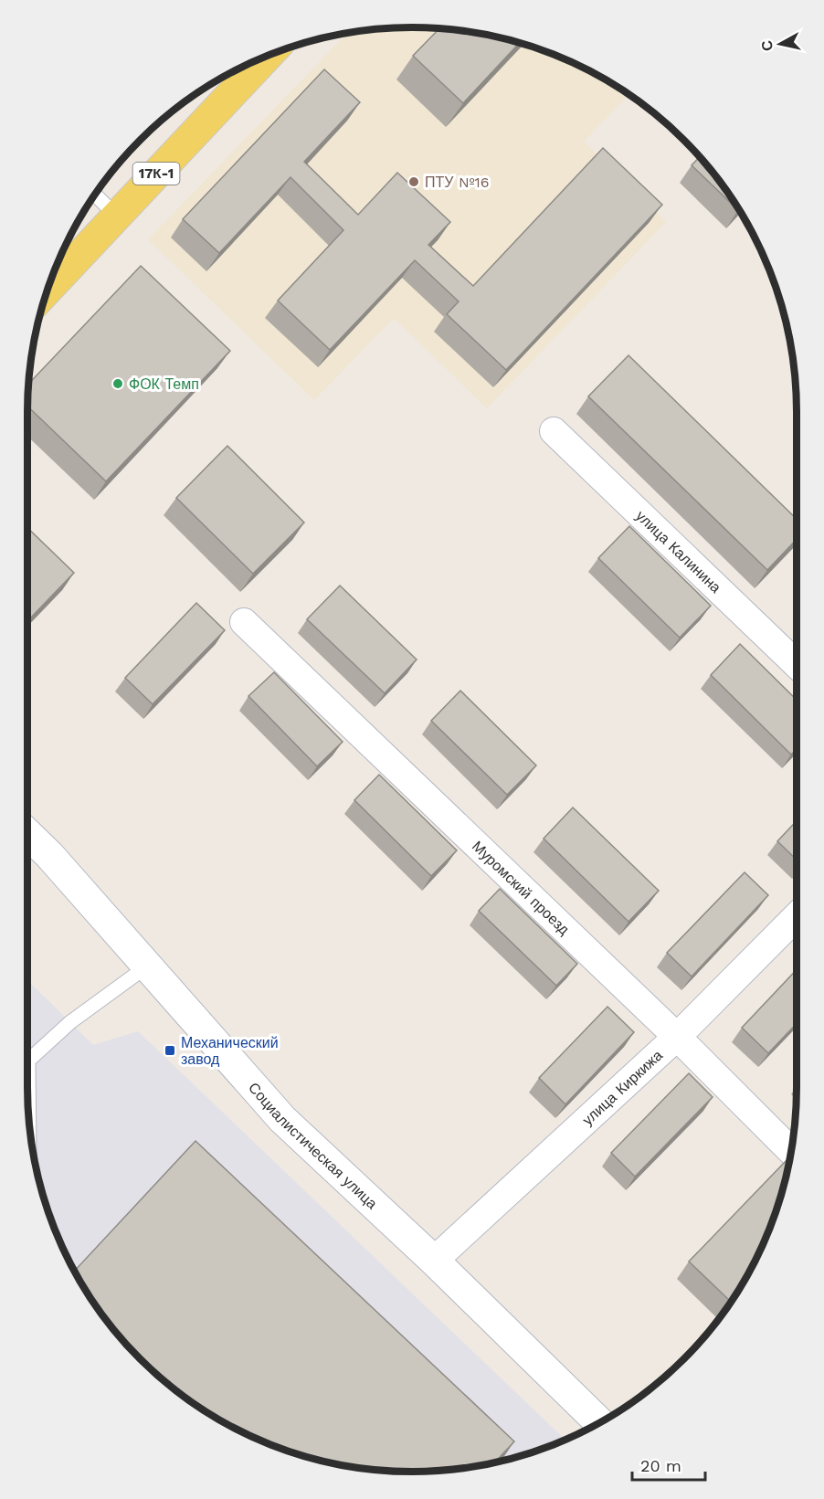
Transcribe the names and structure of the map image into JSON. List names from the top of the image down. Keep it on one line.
{"streets":{"main road":["17К-1","Социалистическая улица"],"street":["улица Калинина","Муромский проезд","улица Киркижа"]},"crossings":[["Муромский проезд","улица Киркижа"],["улица Киркижа","Социалистическая улица"]],"places":{"other":["ПТУ №16","ФОК Темп"],"transit":["Механический завод"]},"scale_bar":"20 m","north":"left"}
